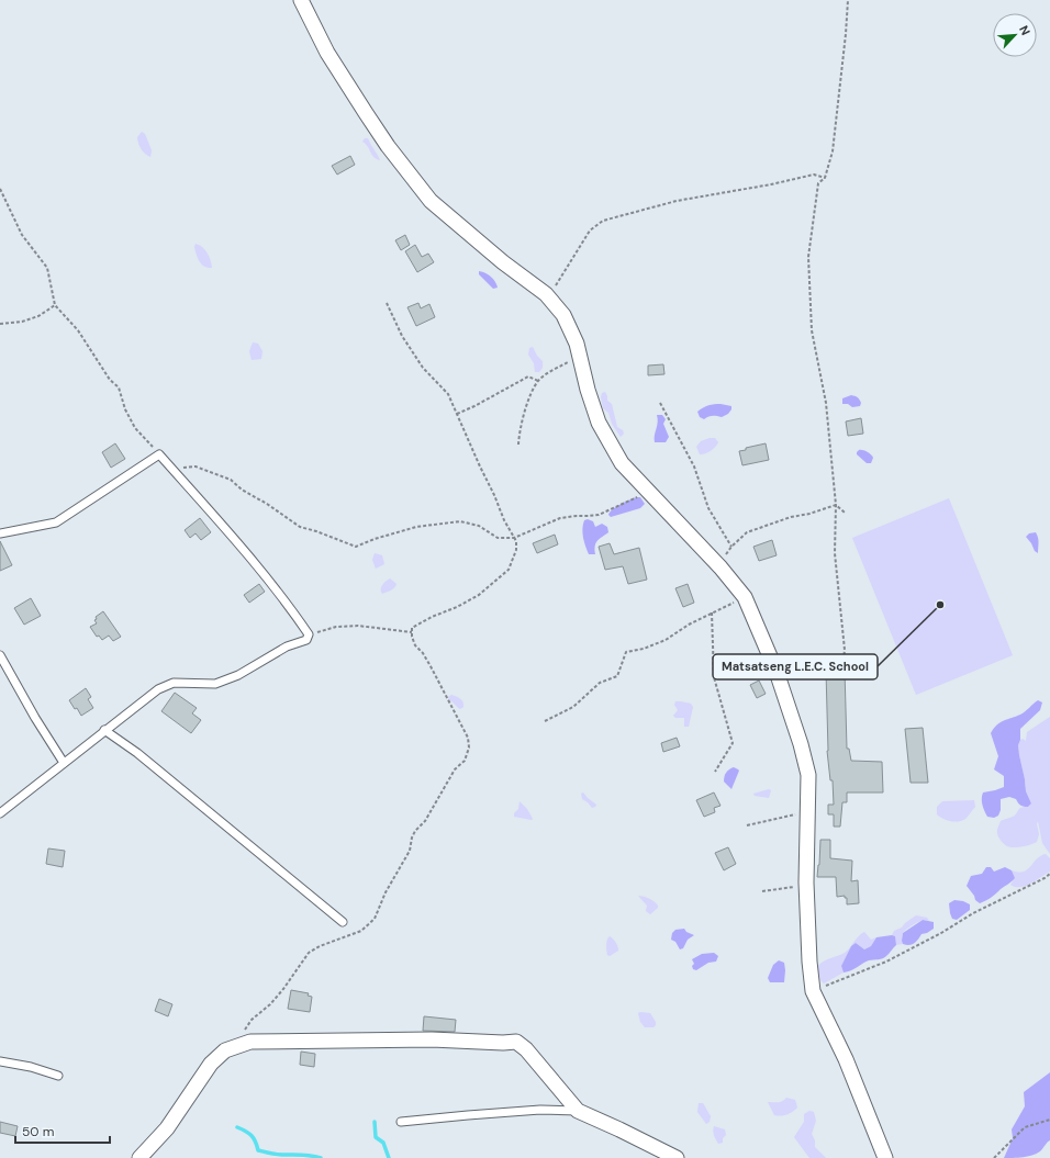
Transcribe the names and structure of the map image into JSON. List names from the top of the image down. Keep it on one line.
{"places":["Matsatseng L.E.C. School"],"scale_bar":"50 m","north":"top right"}
